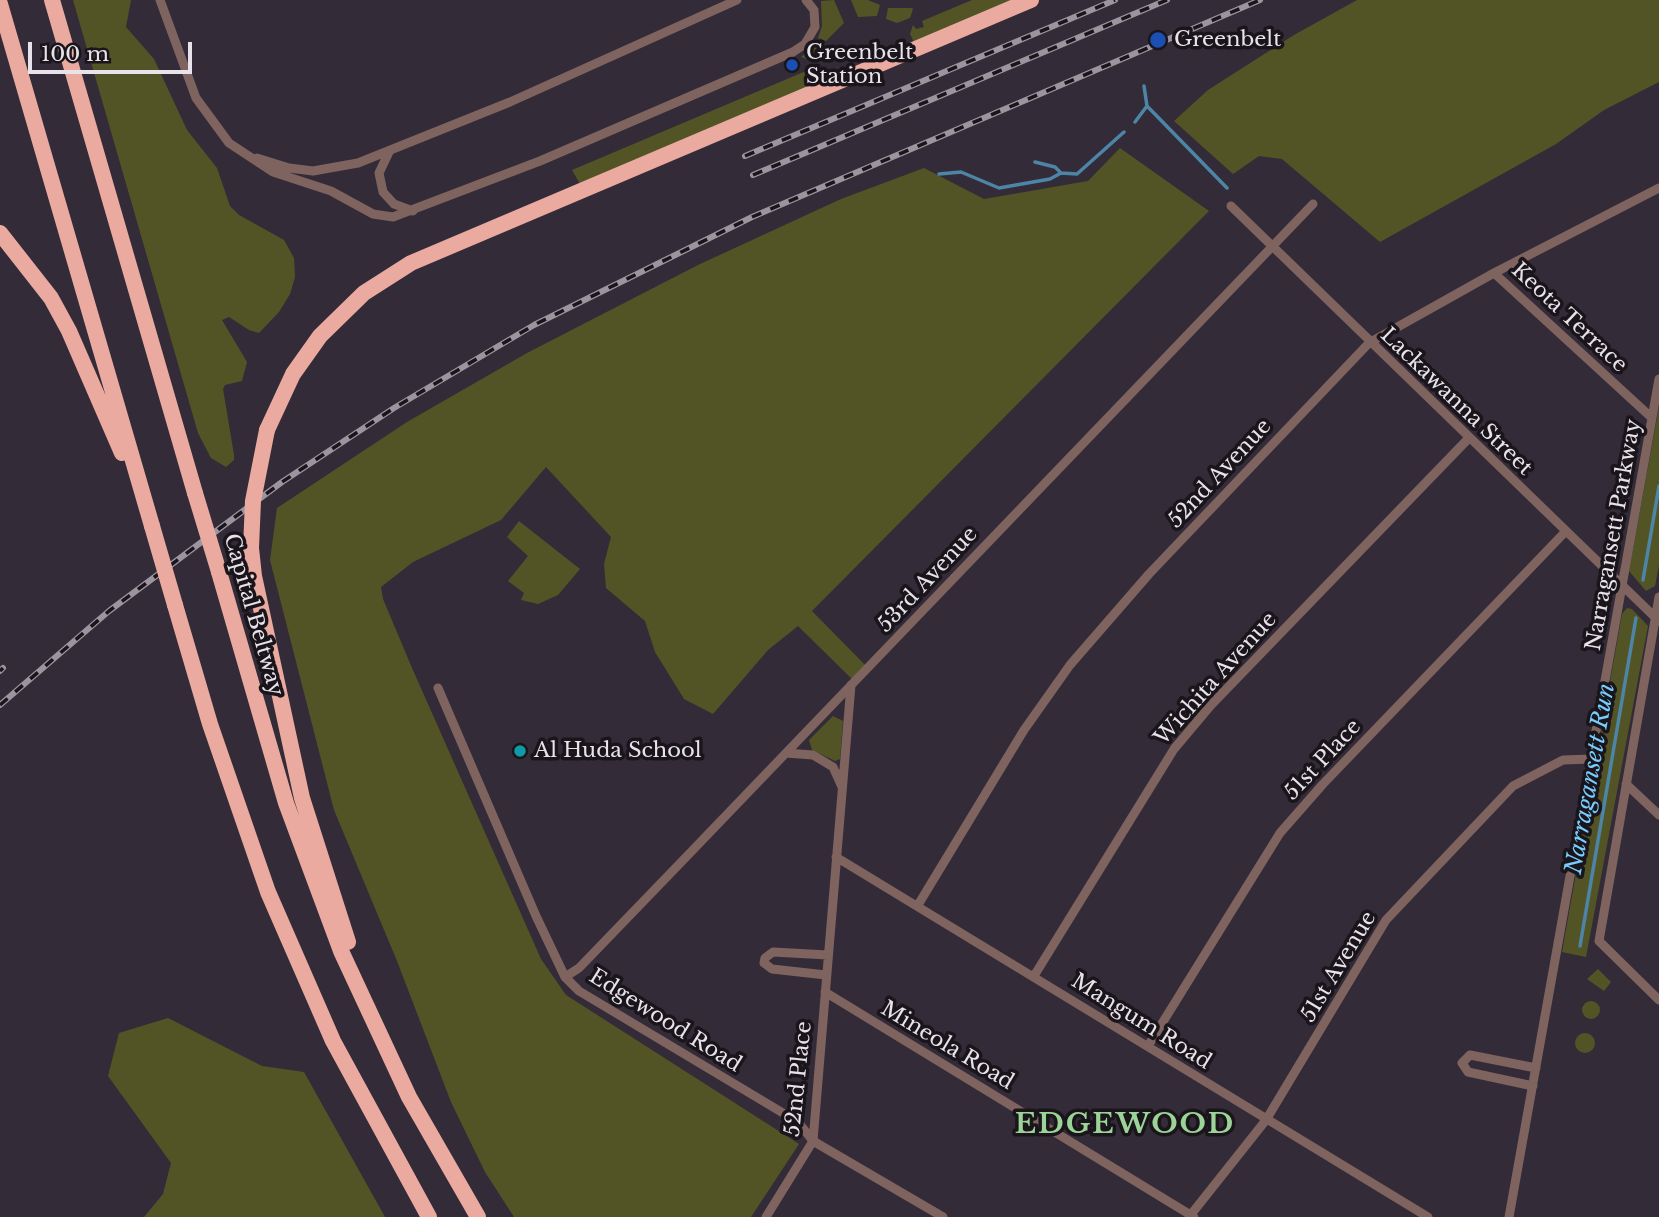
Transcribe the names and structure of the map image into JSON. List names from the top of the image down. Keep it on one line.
{"streets":{"highway":["Capital Beltway"],"street":["Keota Terrace","Lackawanna Street","52nd Avenue","Narragansett Parkway","53rd Avenue","Wichita Avenue","51st Place","51st Avenue","Edgewood Road","Mangum Road","Mineola Road","52nd Place"]},"crossings":[["Keota Terrace","52nd Avenue"],["Keota Terrace","Narragansett Parkway"],["Lackawanna Street","52nd Avenue"],["Lackawanna Street","Narragansett Parkway"],["Lackawanna Street","53rd Avenue"],["Lackawanna Street","Wichita Avenue"],["Lackawanna Street","51st Place"],["52nd Avenue","Mangum Road"],["Narragansett Parkway","51st Avenue"],["53rd Avenue","Edgewood Road"],["53rd Avenue","52nd Place"],["Wichita Avenue","Mangum Road"],["51st Place","Mangum Road"],["51st Avenue","Mangum Road"],["51st Avenue","Mineola Road"],["Edgewood Road","52nd Place"],["Mangum Road","52nd Place"],["Mineola Road","52nd Place"]],"districts":["EDGEWOOD"],"water":["Narragansett Run"],"places":["Greenbelt","Greenbelt Station","Al Huda School"],"scale_bar":"100 m"}
